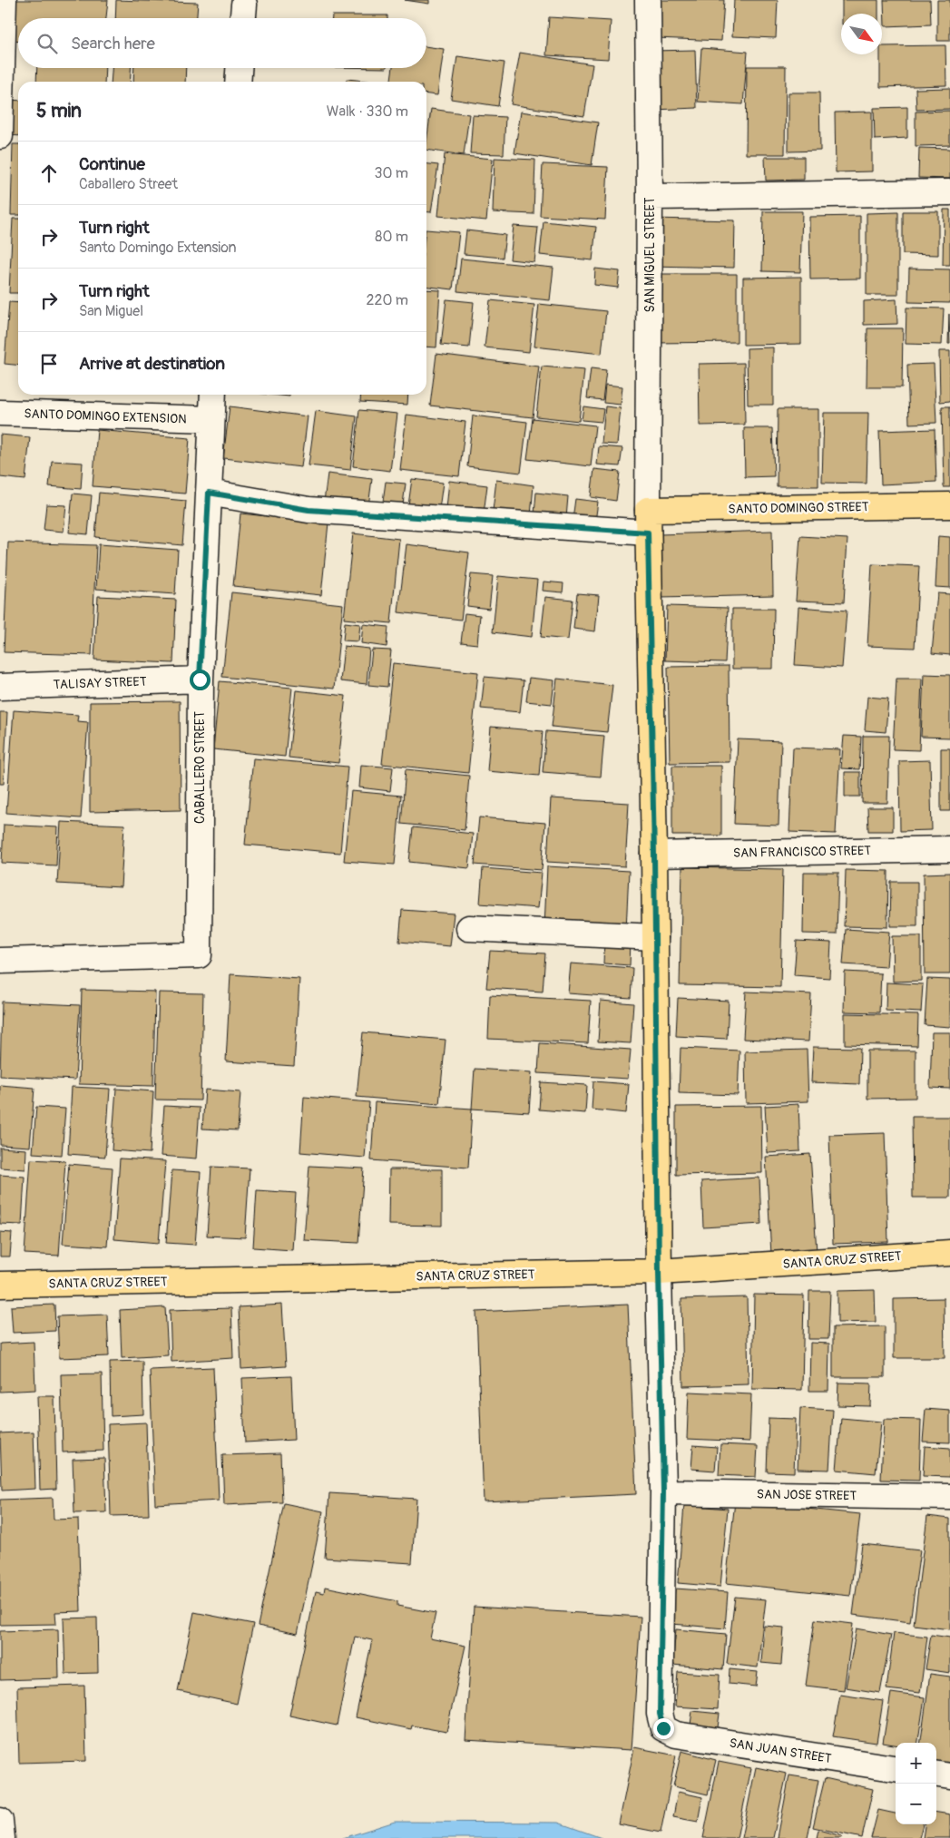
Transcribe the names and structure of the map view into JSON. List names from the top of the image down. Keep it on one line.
{"streets":{"main road":["SANTO DOMINGO STREET","SANTA CRUZ STREET"],"street":["SAN MIGUEL STREET","SANTO DOMINGO EXTENSION","TALISAY STREET","CABALLERO STREET","SAN FRANCISCO STREET","SAN JOSE STREET","SAN JUAN STREET"]},"crossings":[["SAN MIGUEL STREET","SANTO DOMINGO STREET"],["SANTO DOMINGO EXTENSION","CABALLERO STREET"],["TALISAY STREET","CABALLERO STREET"],["SAN JOSE STREET","SAN JUAN STREET"]],"north":"bottom right","page":{"search":"Search here","heading":["5 min","Walk · 330 m"],"list":[["Continue","Caballero Street","30 m"],["Turn right","Santo Domingo Extension","80 m"],["Turn right","San Miguel","220 m"],"Arrive at destination"],"map_buttons":["+","−"]}}
